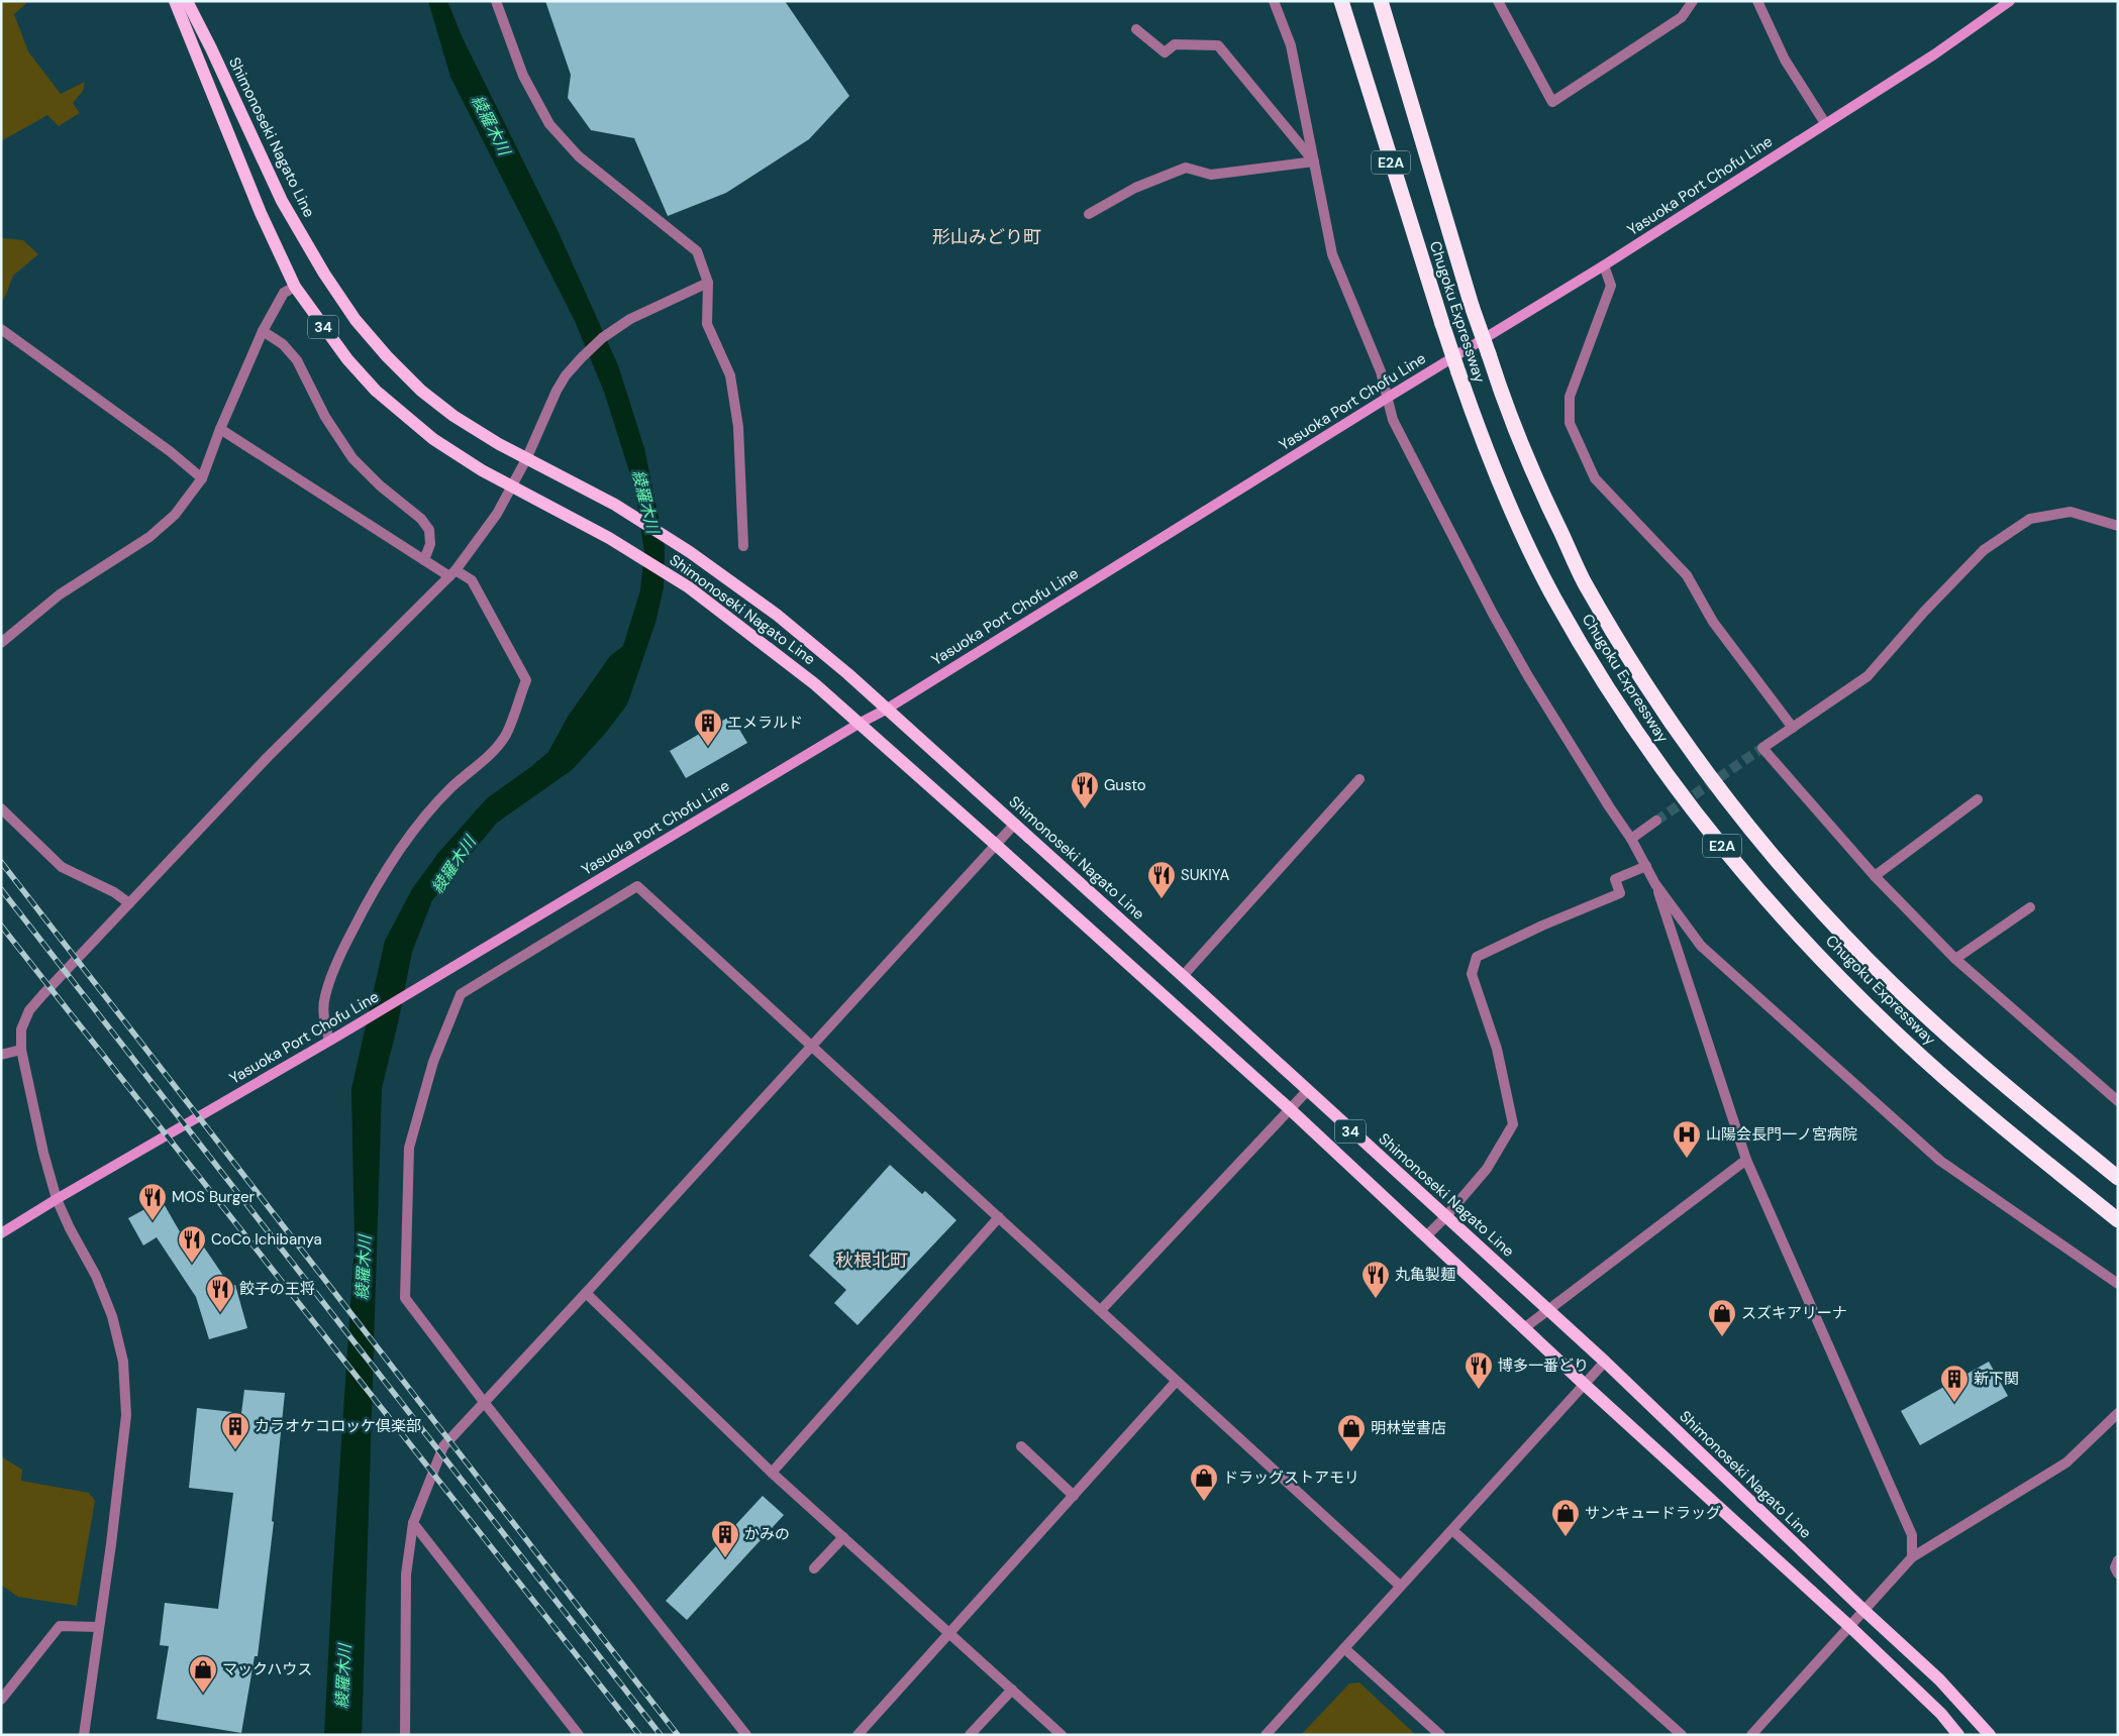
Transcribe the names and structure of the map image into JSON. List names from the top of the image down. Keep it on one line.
{"streets":{"highway":["E2A","Chugoku Expressway"],"main road":["Shimonoseki Nagato Line","Yasuoka Port Chofu Line","34"]},"crossings":[["Shimonoseki Nagato Line","Yasuoka Port Chofu Line"]],"districts":["形山みどり町","秋根北町"],"water":["綾羅木川"],"places":{"building":["エメラルド","新下関","カラオケコロッケ倶楽部","かみの"],"restaurant":["Gusto","SUKIYA","MOS Burger","CoCo Ichibanya","丸亀製麺","餃子の王将","博多一番どり"],"hospital":["山陽会長門一ノ宮病院"],"shop":["スズキアリーナ","明林堂書店","ドラッグストアモリ","サンキュードラッグ","マックハウス"]}}
